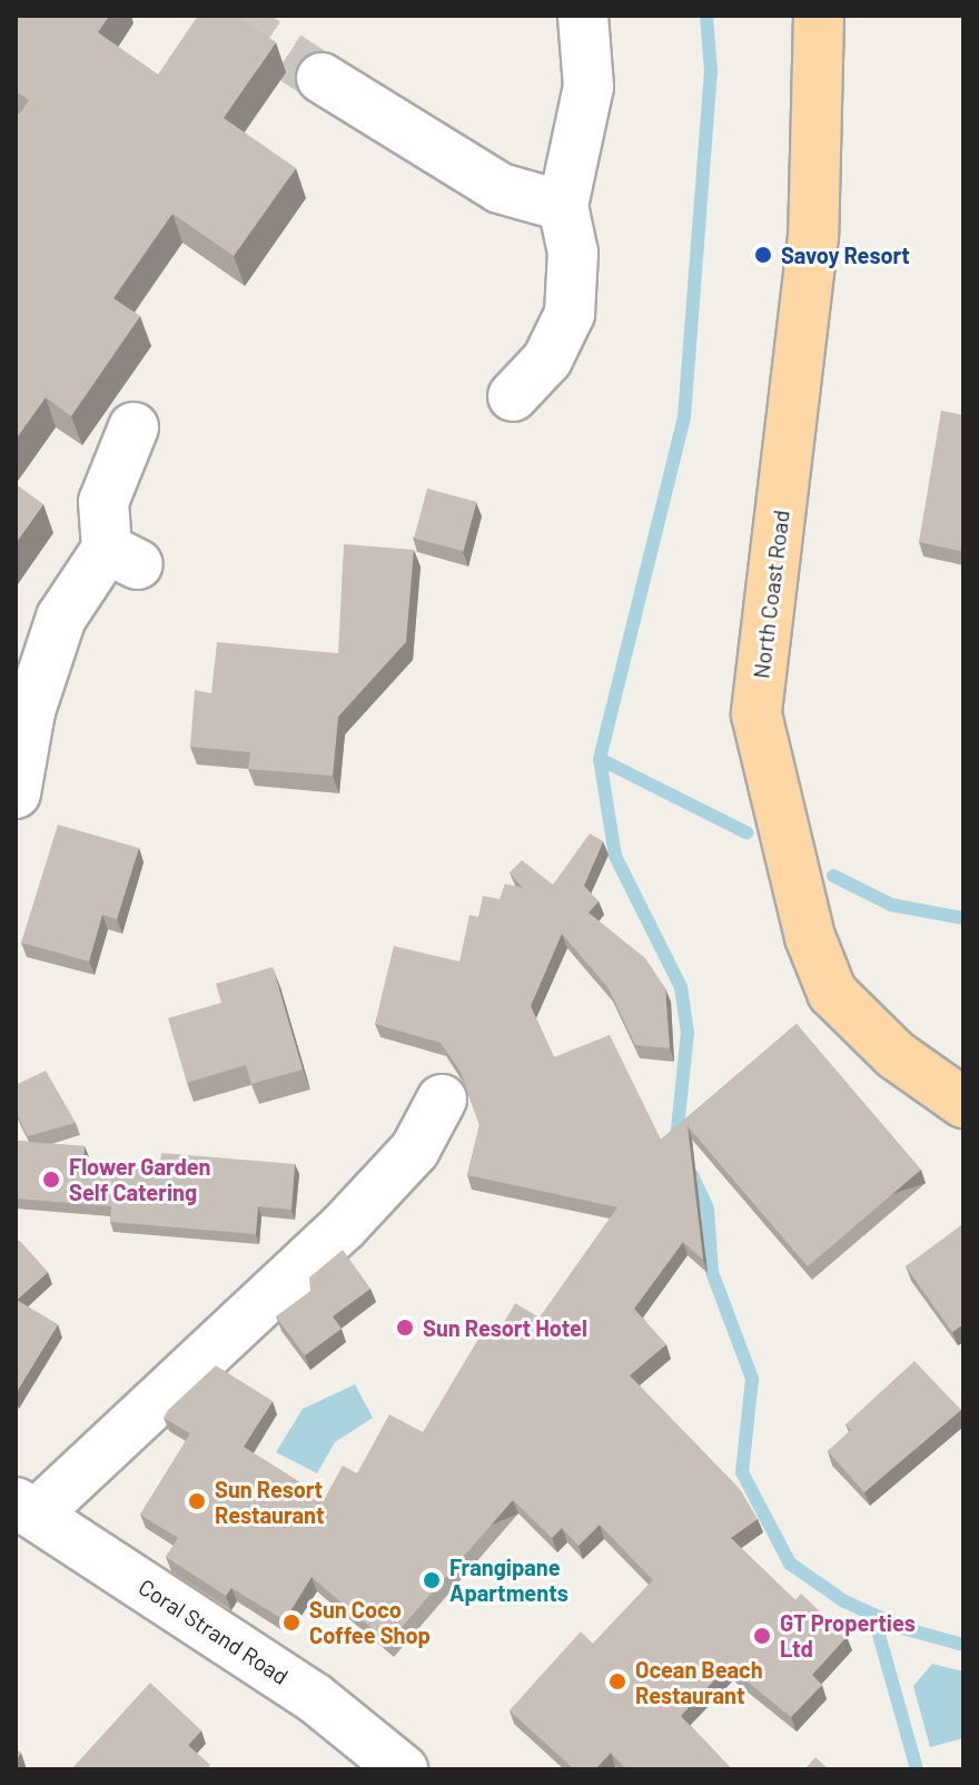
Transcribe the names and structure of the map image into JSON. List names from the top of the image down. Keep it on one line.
{"streets":{"main road":["North Coast Road"],"street":["Coral Strand Road"]},"places":["Savoy Resort","Flower Garden Self Catering","Sun Resort Hotel","Sun Resort Restaurant","Frangipane Apartments","Sun Coco Coffee Shop","GT Properties Ltd","Ocean Beach Restaurant"]}
